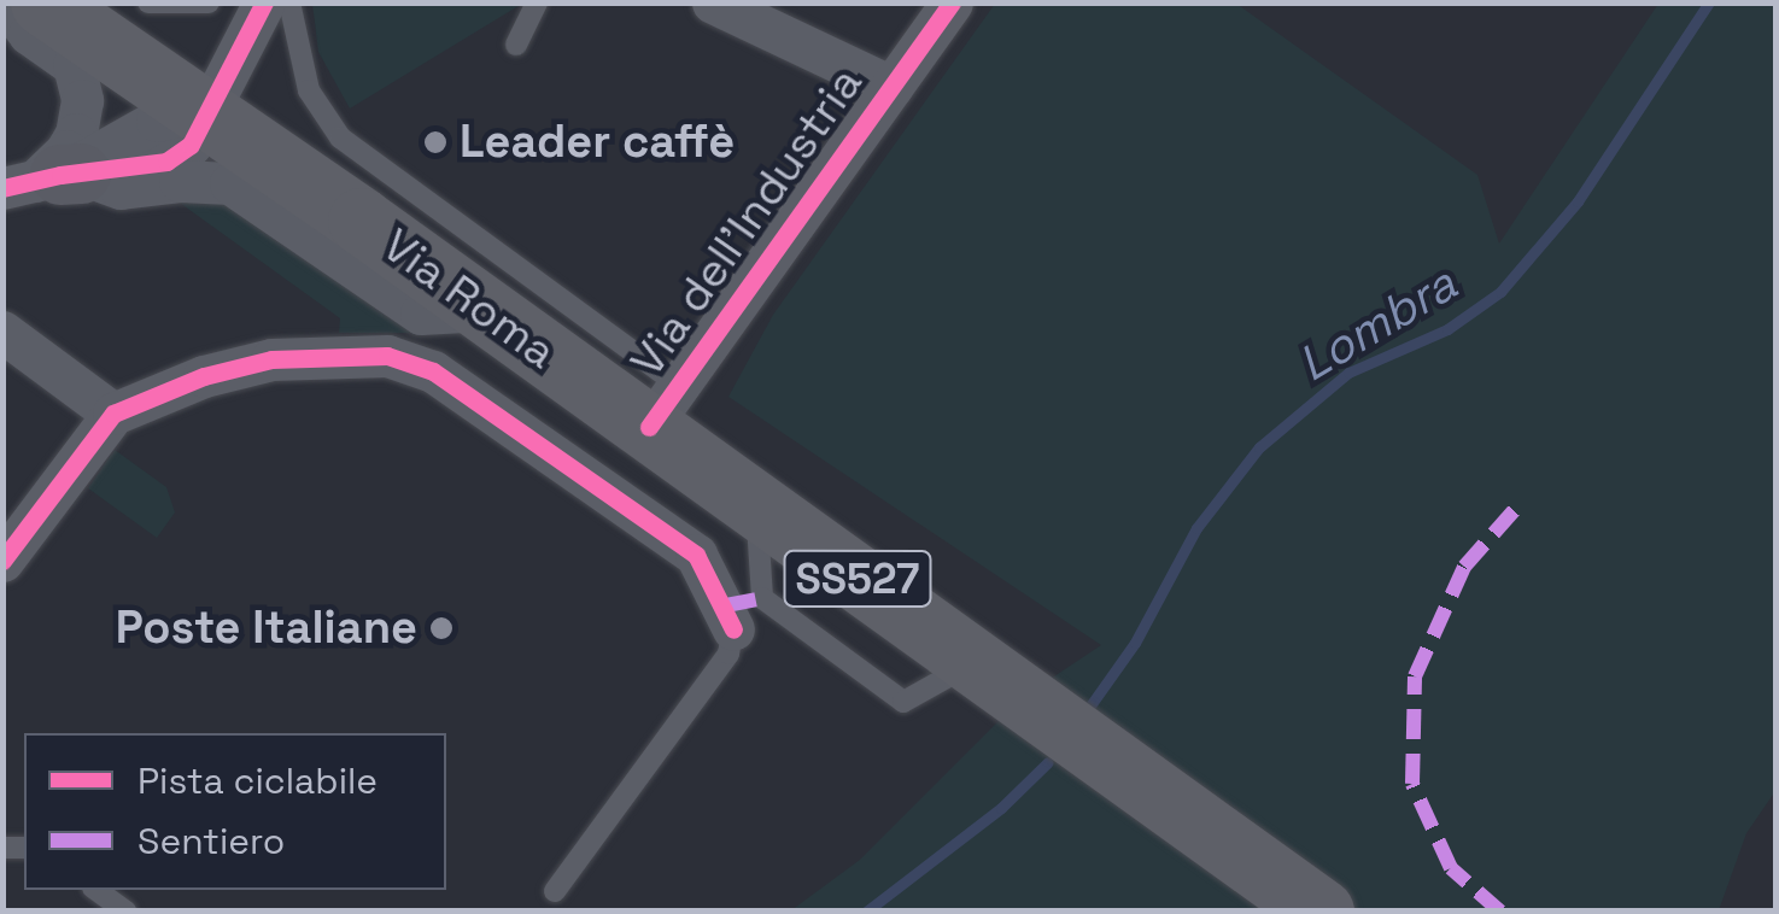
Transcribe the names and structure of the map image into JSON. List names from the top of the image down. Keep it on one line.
{"streets":{"main road":["Via Roma","SS527"],"street":["Via dell'Industria"]},"crossings":[["Via dell'Industria","Via Roma"]],"water":["Lombra"],"places":["Leader caffè","Poste Italiane"],"legend":["Pista ciclabile","Sentiero"]}
